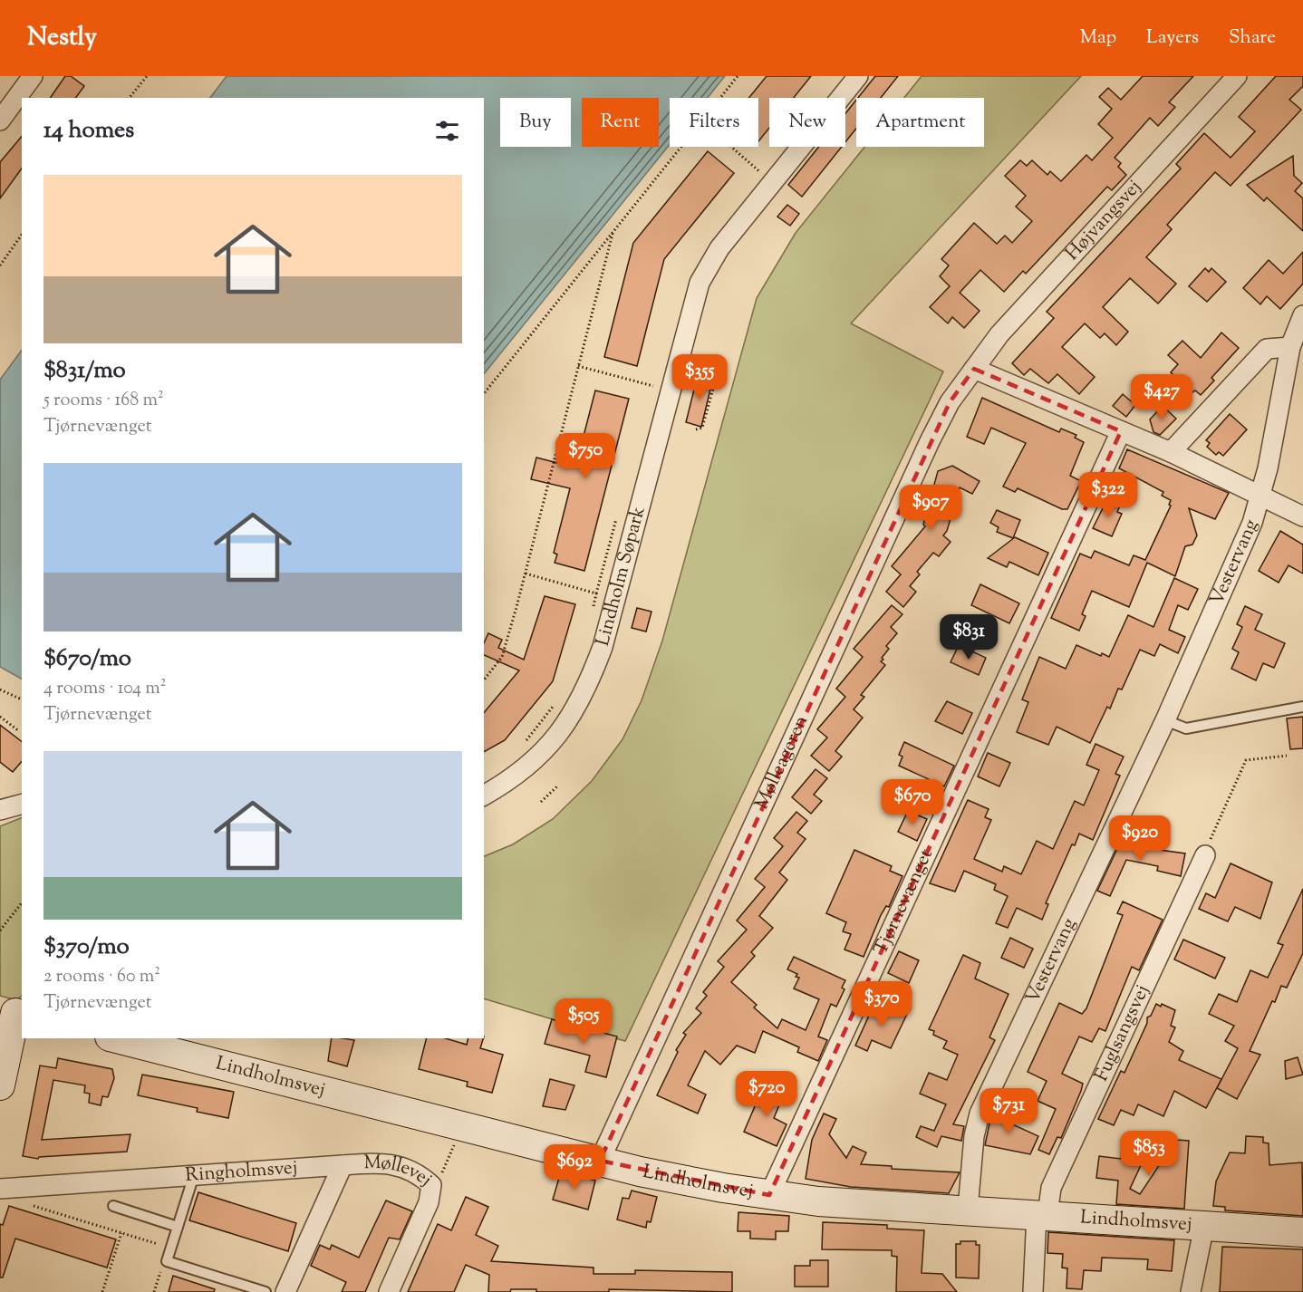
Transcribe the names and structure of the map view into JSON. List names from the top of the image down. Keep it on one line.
{"streets":{"street":["Højvangsvej","Vestervang","Lindholm Søpark","Mølleageren","Tjørnevænget","Fuglsangsvej","Lindholmsvej","Ringholmsvej","Møllevej"]},"crossings":[["Højvangsvej","Mølleageren"],["Vestervang","Lindholmsvej"],["Mølleageren","Lindholmsvej"],["Tjørnevænget","Lindholmsvej"],["Fuglsangsvej","Lindholmsvej"],["Ringholmsvej","Møllevej"]],"page":{"header":"Nestly","nav":["Map","Layers","Share"],"chip":["Buy","Rent","Filters","New","Apartment"],"heading":"14 homes","list":[{"name":"$831/mo","note":"5 rooms · 168 m² · Tjørnevænget"},{"name":"$670/mo","note":"4 rooms · 104 m² · Tjørnevænget"},{"name":"$370/mo","note":"2 rooms · 60 m² · Tjørnevænget"}],"price":["$355","$427","$750","$322","$907","$831","$670","$920","$370","$505","$720","$731","$853","$692"]}}
